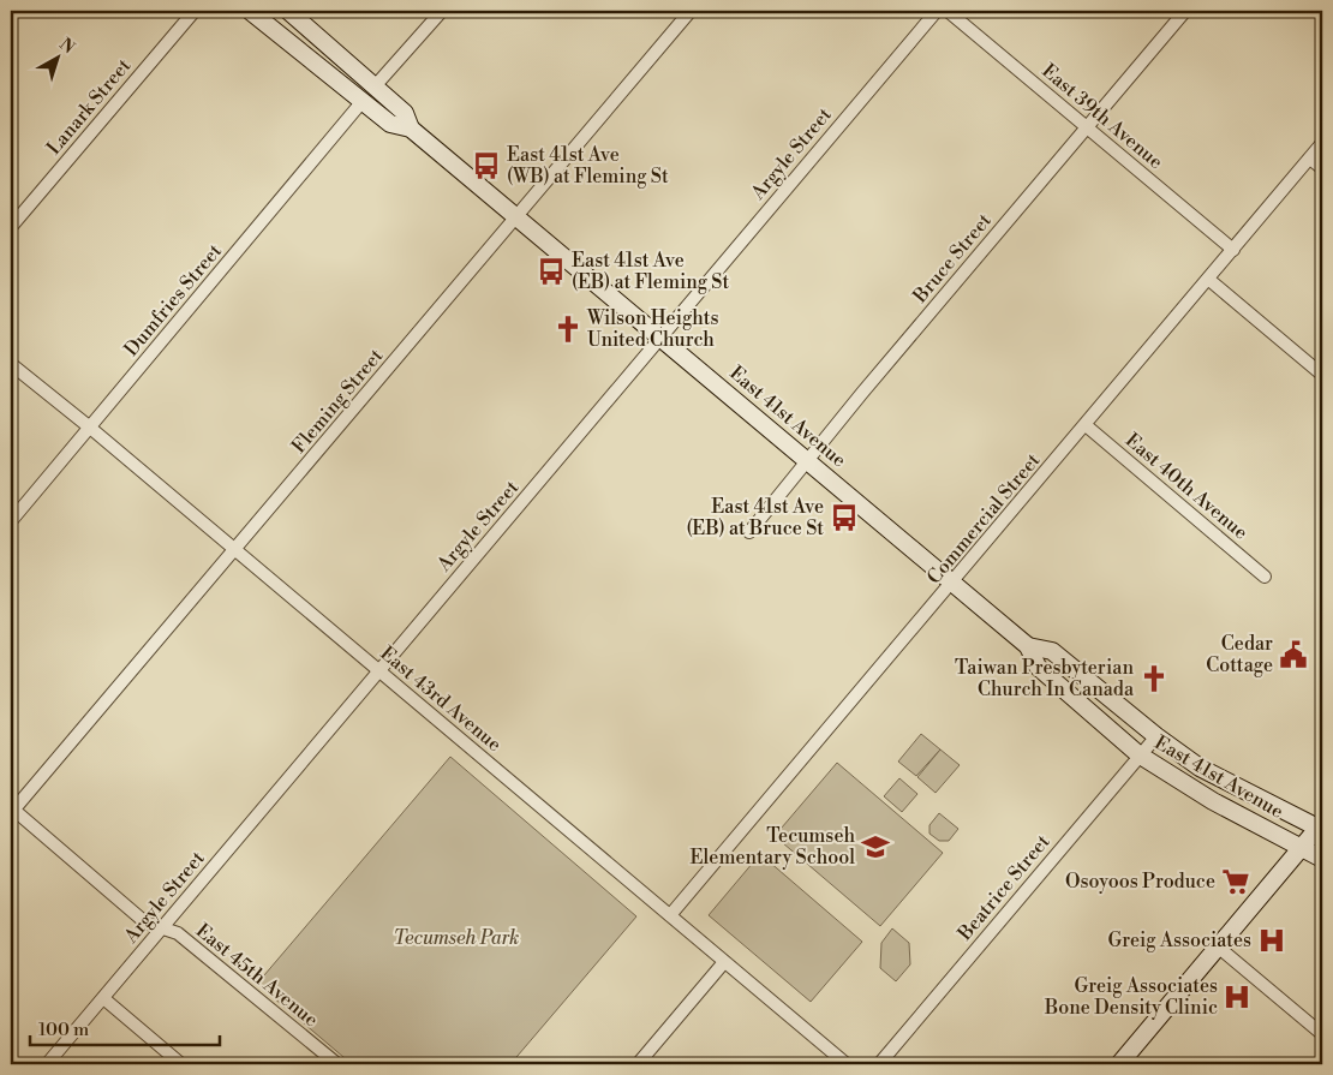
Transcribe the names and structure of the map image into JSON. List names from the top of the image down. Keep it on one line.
{"streets":{"main road":["East 41st Avenue"],"street":["Lanark Street","East 39th Avenue","Argyle Street","Bruce Street","Dumfries Street","Fleming Street","East 40th Avenue","Commercial Street","East 43rd Avenue","Beatrice Street","East 45th Avenue"]},"crossings":[["East 39th Avenue","Bruce Street"],["East 39th Avenue","Commercial Street"],["Argyle Street","East 41st Avenue"],["Argyle Street","East 43rd Avenue"],["Argyle Street","East 45th Avenue"],["Bruce Street","East 41st Avenue"],["Dumfries Street","East 41st Avenue"],["Dumfries Street","East 43rd Avenue"],["Fleming Street","East 41st Avenue"],["Fleming Street","East 43rd Avenue"],["Fleming Street","East 45th Avenue"],["East 41st Avenue","Commercial Street"],["East 41st Avenue","Beatrice Street"],["East 40th Avenue","Commercial Street"],["Commercial Street","East 43rd Avenue"]],"parks":["Tecumseh Park"],"places":{"bus stop":["East 41st Ave (WB) at Fleming St","East 41st Ave (EB) at Fleming St","East 41st Ave (EB) at Bruce St"],"church":["Wilson Heights United Church","Taiwan Presbyterian Church In Canada"],"public building":["Cedar Cottage"],"school or university":["Tecumseh Elementary School"],"supermarket":["Osoyoos Produce"],"hospital":["Greig Associates","Greig Associates Bone Density Clinic"]},"scale_bar":"100 m","north":"top right"}
